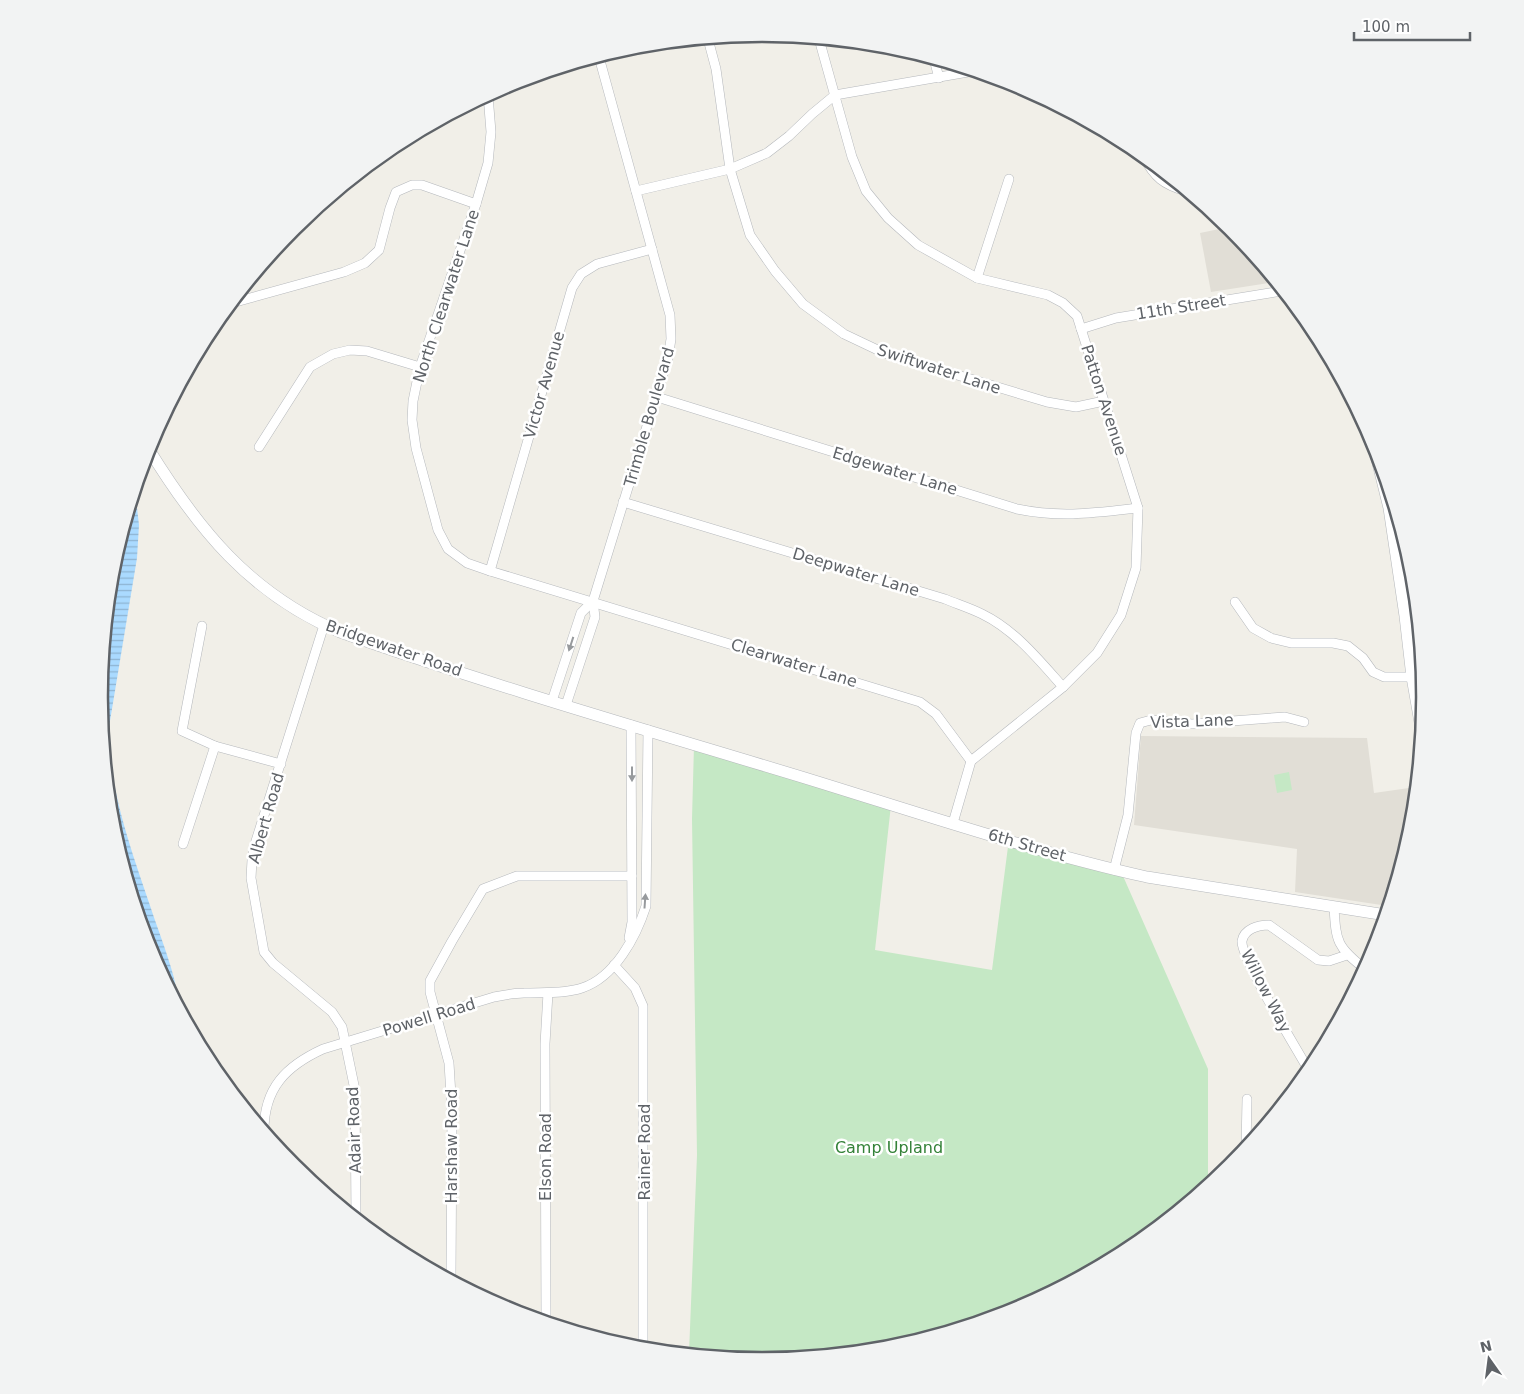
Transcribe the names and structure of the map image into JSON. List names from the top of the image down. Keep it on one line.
{"streets":{"street":["North Clearwater Lane","11th Street","Swiftwater Lane","Victor Avenue","Patton Avenue","Trimble Boulevard","Edgewater Lane","Deepwater Lane","Bridgewater Road","Clearwater Lane","Vista Lane","Albert Road","6th Street","Willow Way","Powell Road","Adair Road","Harshaw Road","Rainer Road","Elson Road"]},"crossings":[["North Clearwater Lane","Victor Avenue"],["North Clearwater Lane","Trimble Boulevard"],["North Clearwater Lane","Clearwater Lane"],["11th Street","Patton Avenue"],["Swiftwater Lane","Patton Avenue"],["Victor Avenue","Trimble Boulevard"],["Patton Avenue","Edgewater Lane"],["Patton Avenue","Deepwater Lane"],["Patton Avenue","Clearwater Lane"],["Trimble Boulevard","Edgewater Lane"],["Trimble Boulevard","Deepwater Lane"],["Trimble Boulevard","Bridgewater Road"],["Trimble Boulevard","Clearwater Lane"],["Bridgewater Road","Albert Road"],["Bridgewater Road","6th Street"],["Bridgewater Road","Powell Road"],["Vista Lane","6th Street"],["Albert Road","Powell Road"],["Albert Road","Adair Road"],["Powell Road","Adair Road"],["Powell Road","Harshaw Road"],["Powell Road","Rainer Road"],["Powell Road","Elson Road"]],"parks":["Camp Upland"],"scale_bar":"100 m","north":"top"}
